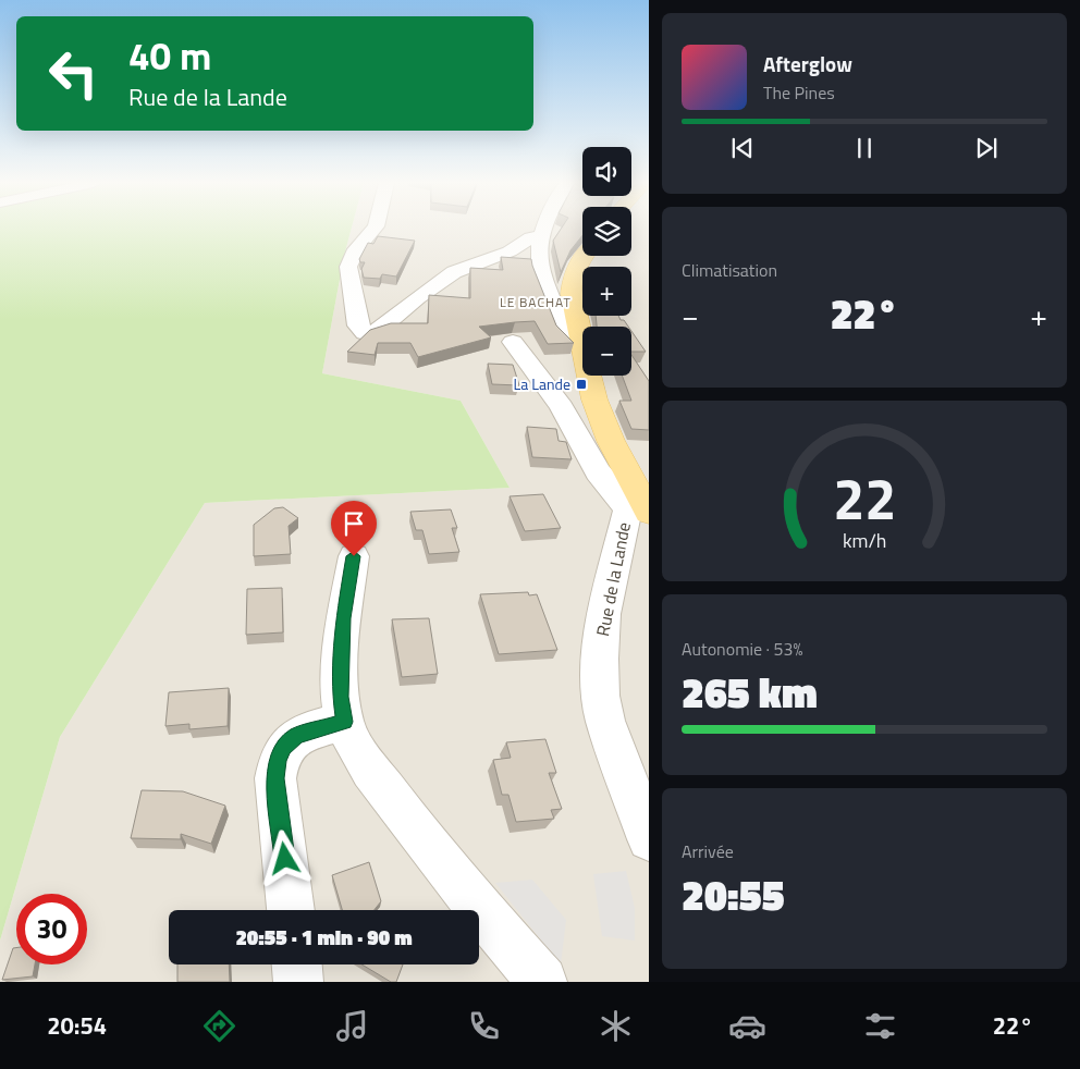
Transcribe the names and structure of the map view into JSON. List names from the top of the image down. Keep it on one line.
{"streets":{"street":["Rue de la Lande"]},"districts":["LE BACHAT"],"places":{"transit":["La Lande"]},"page":{"turn":["40 m","Rue de la Lande"],"song":["Afterglow","The Pines"],"map_buttons":["+","−"],"tile":["Climatisation",["Autonomie · 53%","265 km"],["Arrivée","20:55"]],"heat":["−","22°","+"],"limit":"30","trip":"20:55 · 1 min · 90 m","tabs":["20:54","22°"],"gauge":["22","km/h"]}}
